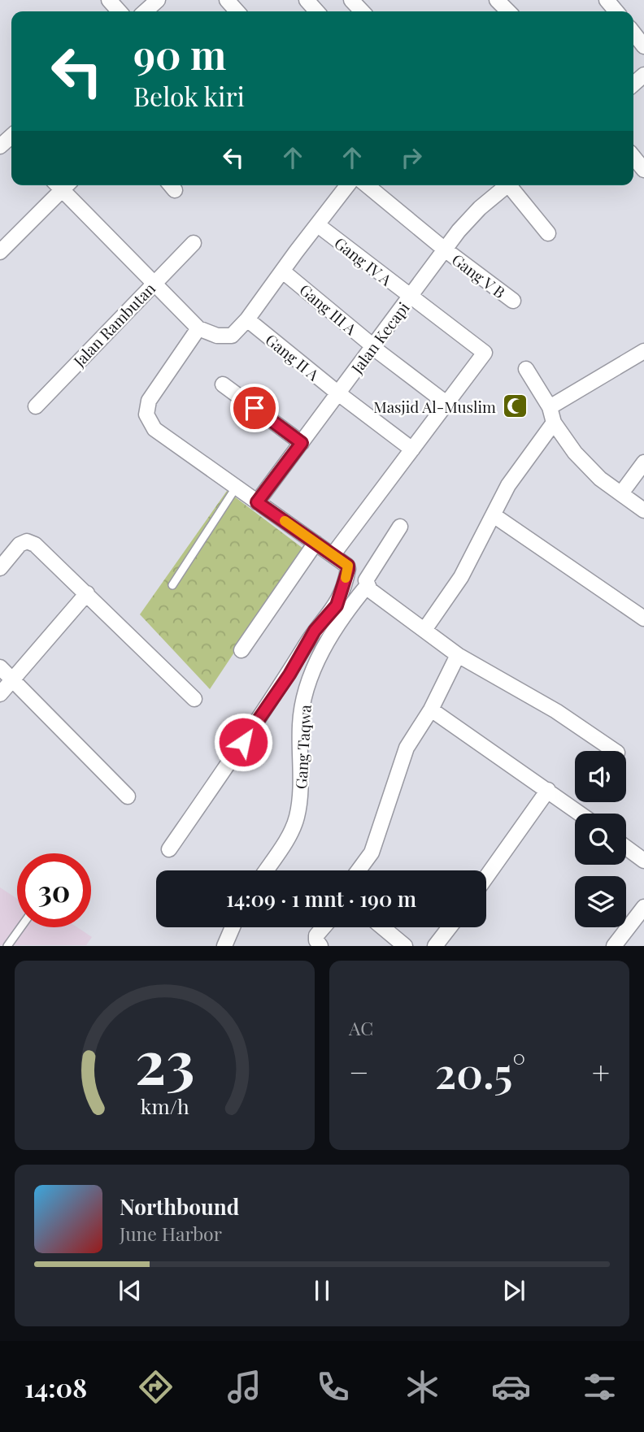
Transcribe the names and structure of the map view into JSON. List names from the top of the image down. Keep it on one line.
{"streets":{"street":["Gang IV A","Gang V B","Gang III A","Jalan Rambutan","Jalan Kecapi","Gang II A","Gang Taqwa"]},"crossings":[["Gang IV A","Gang III A"],["Gang IV A","Jalan Kecapi"],["Gang V B","Jalan Kecapi"],["Gang III A","Jalan Kecapi"],["Jalan Kecapi","Gang II A"]],"places":{"mosque":["Masjid Al-Muslim"]},"page":{"turn":["90 m","Belok kiri"],"limit":"30","trip":"14:09 · 1 mnt · 190 m","tile":"AC","heat":["−","20.5°","+"],"song":["Northbound","June Harbor"],"tabs":"14:08","gauge":["23","km/h"]}}
